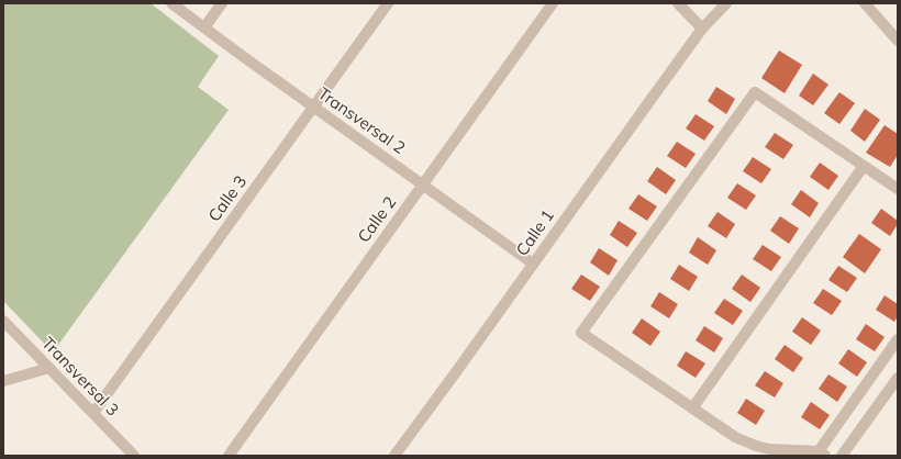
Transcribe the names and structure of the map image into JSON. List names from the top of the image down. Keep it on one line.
{"streets":{"street":["Transversal 2","Calle 3","Calle 2","Calle 1","Transversal 3"]},"crossings":[["Transversal 2","Calle 3"],["Transversal 2","Calle 2"],["Transversal 2","Calle 1"],["Calle 3","Transversal 3"]]}
